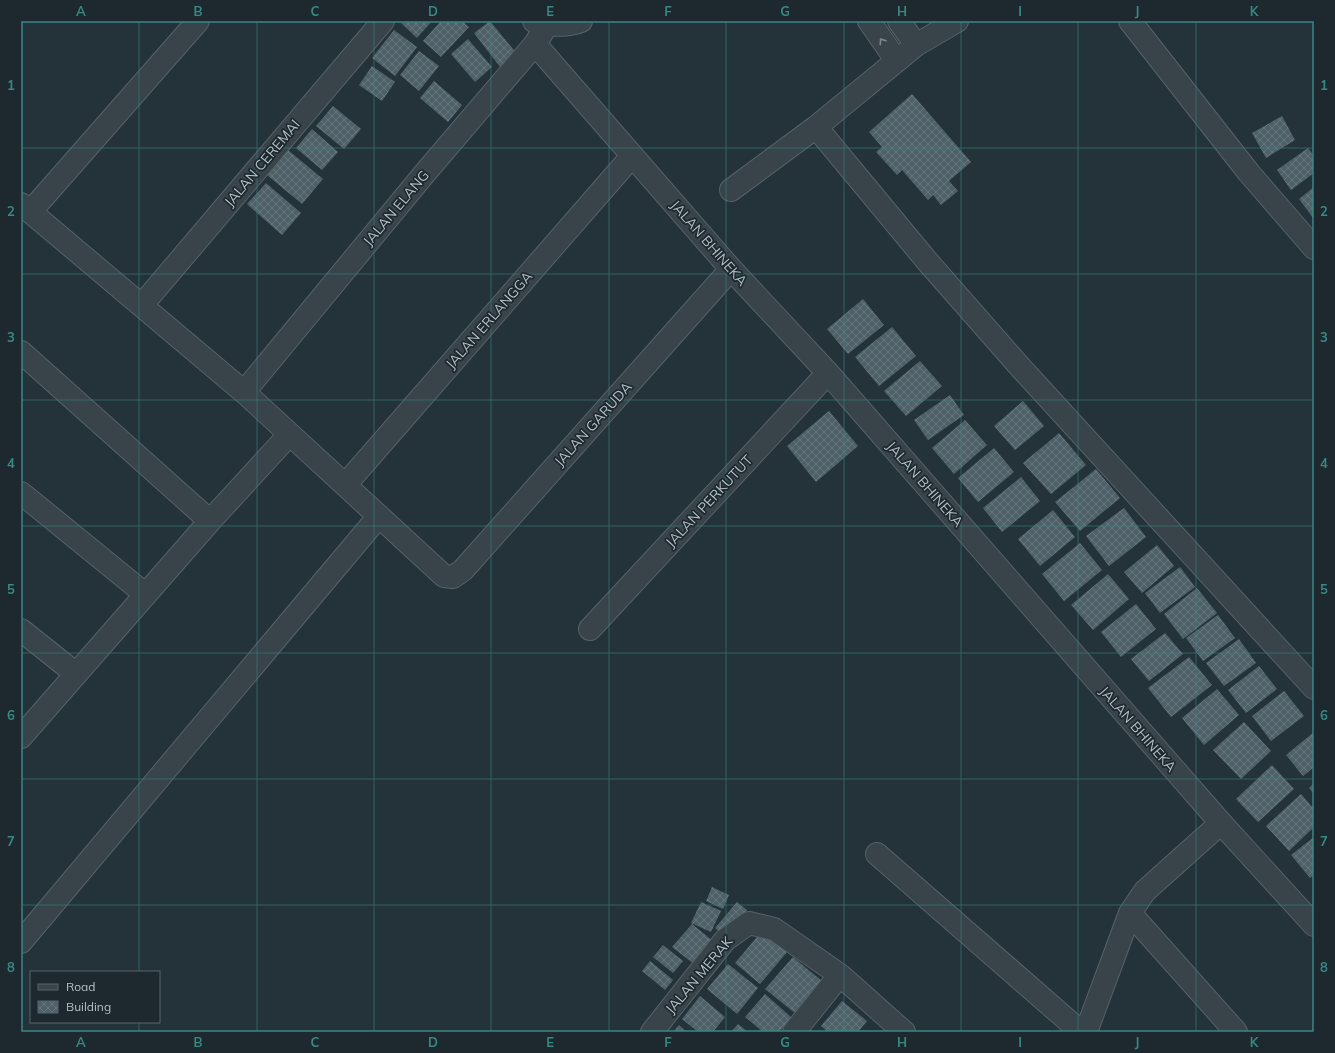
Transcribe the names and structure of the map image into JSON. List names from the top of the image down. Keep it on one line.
{"streets":{"street":["JALAN CEREMAI","JALAN ELANG","JALAN BHINEKA","JALAN ERLANGGA","JALAN GARUDA","JALAN PERKUTUT","JALAN MERAK"]},"crossings":[["JALAN ELANG","JALAN BHINEKA"],["JALAN BHINEKA","JALAN ERLANGGA"],["JALAN BHINEKA","JALAN GARUDA"],["JALAN BHINEKA","JALAN PERKUTUT"]],"legend":["Road","Building"],"grid":{"columns":["A","B","C","D","E","F","G","H","I","J","K"],"rows":["1","2","3","4","5","6","7","8"]}}
